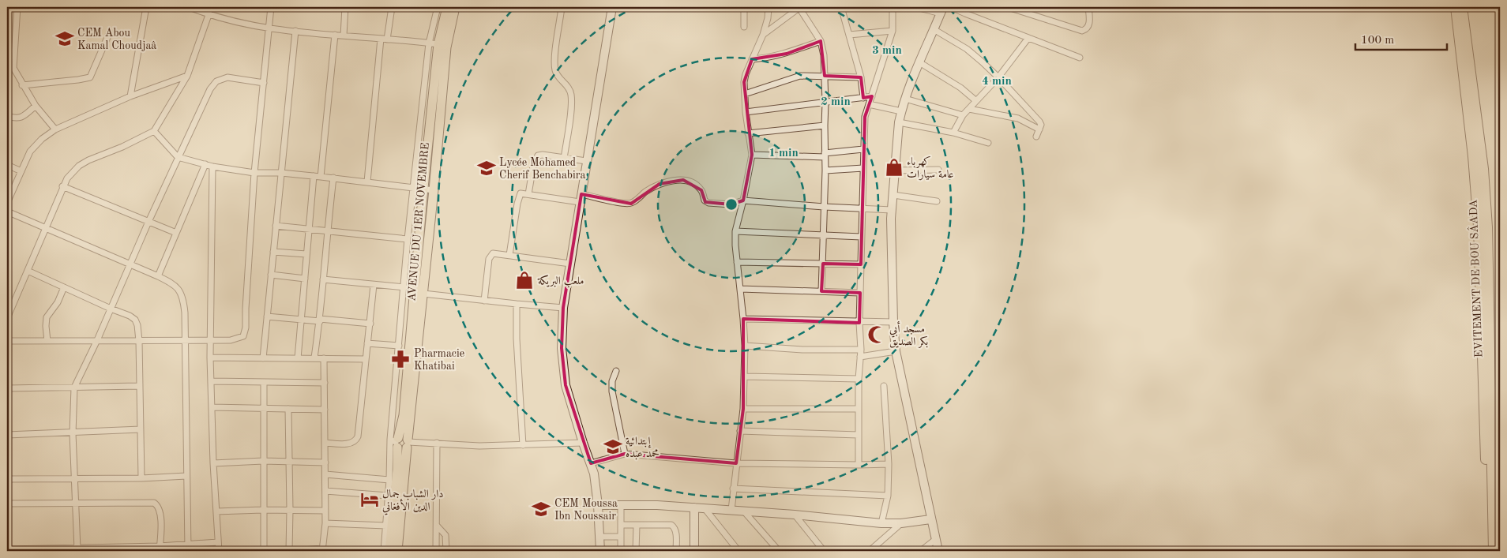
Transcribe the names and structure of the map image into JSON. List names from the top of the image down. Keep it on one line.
{"streets":{"highway":["EVITEMENT DE BOU SÂADA"],"main road":["AVENUE DU 1ER NOVEMBRE"]},"places":{"school or university":["CEM Abou Kamal Choudjaâ","Lycée Mohamed Cherif Benchabira","إبتدائية محمد عبده","CEM Moussa Ibn Noussair"],"shop":["كهرباء عامة سيارات","ملعب البريكة"],"mosque":["مسجد أبي بكر الصديق"],"pharmacy":["Pharmacie Khatibai"],"hotel":["دار الشباب جمال الدين الأفغاني"]},"scale_bar":"100 m","rings":["3 min","4 min","2 min","1 min"]}
